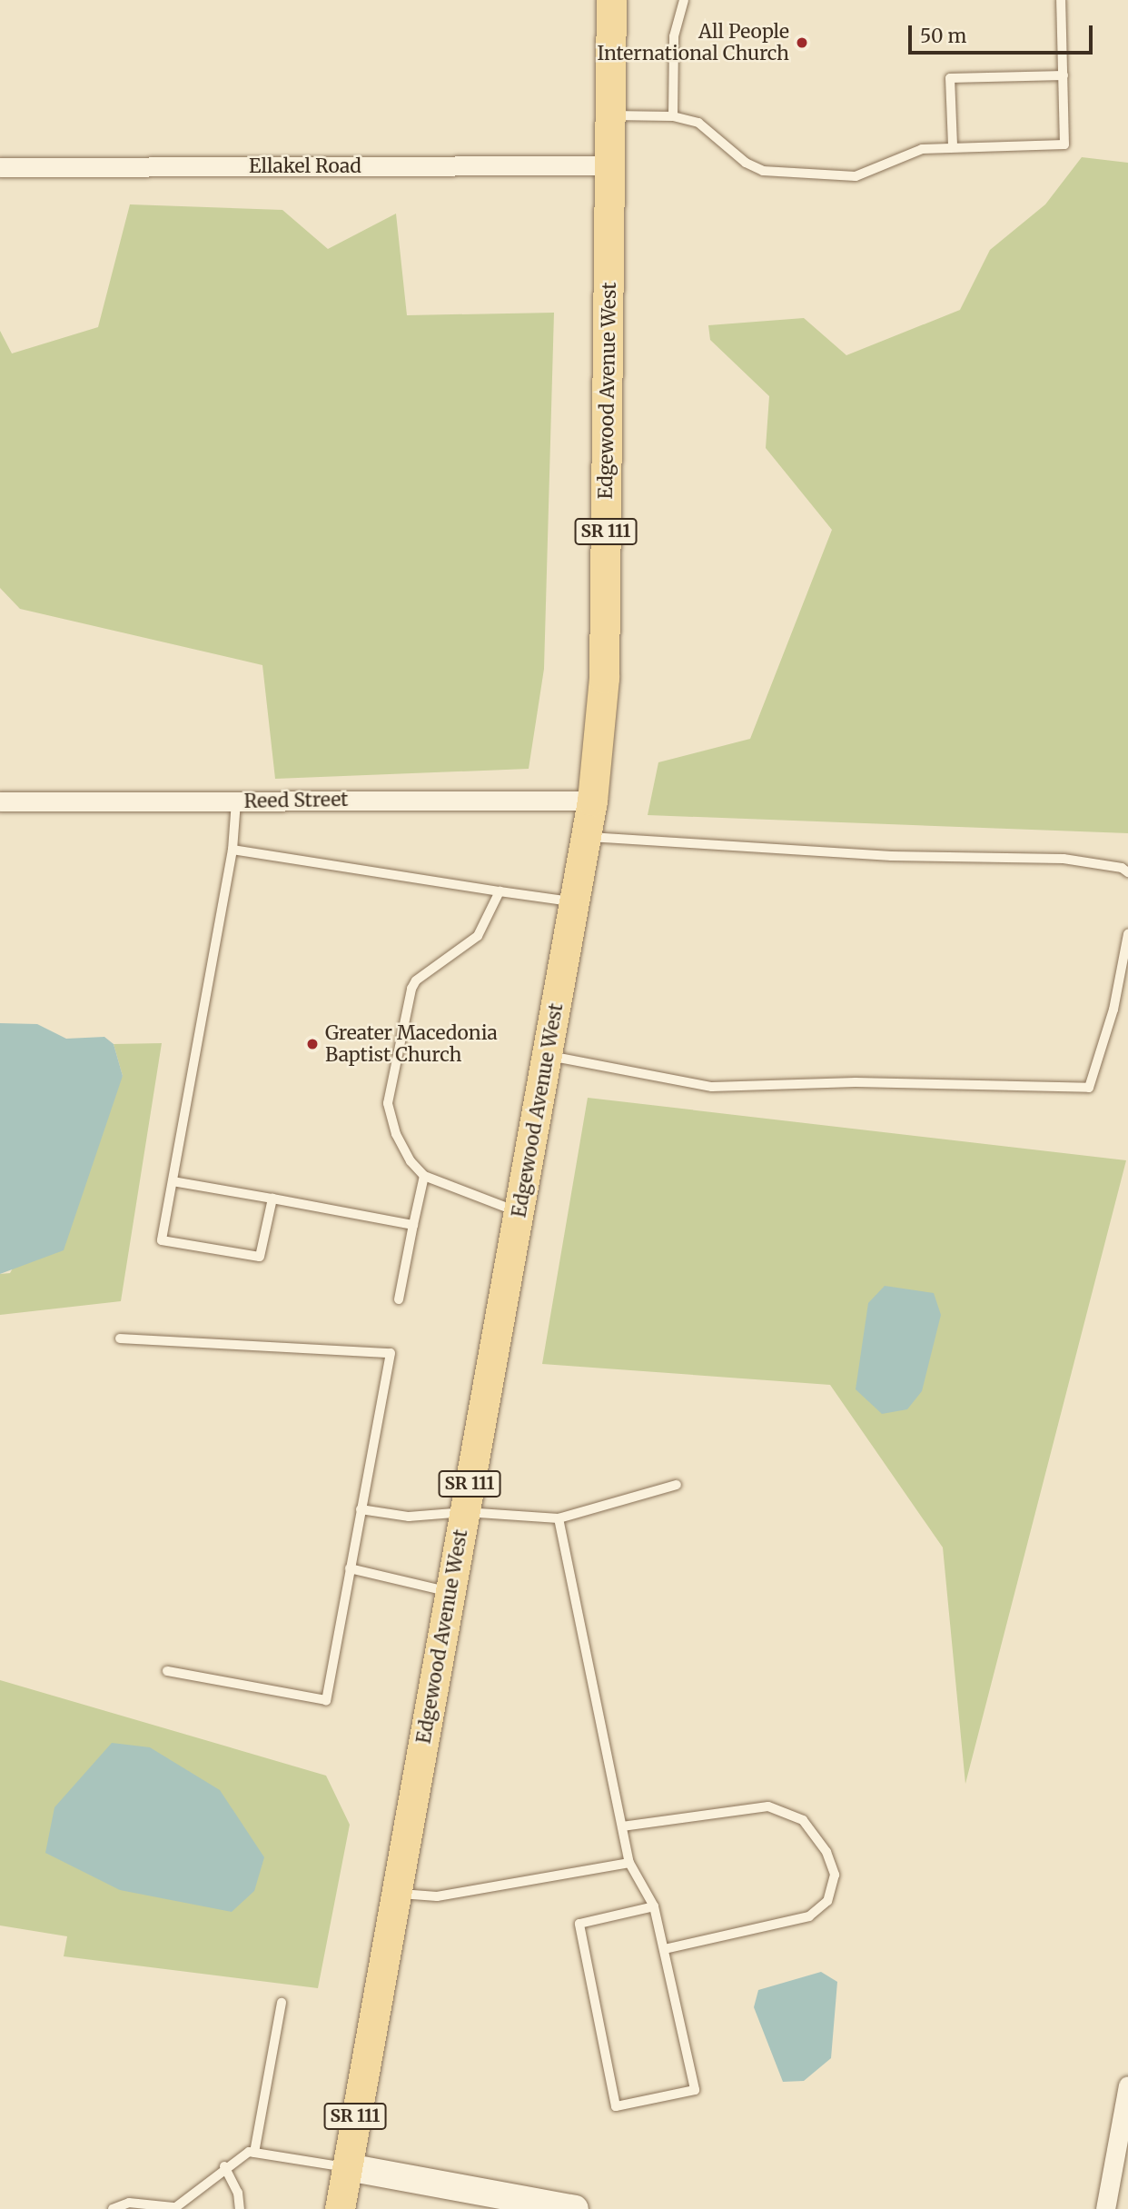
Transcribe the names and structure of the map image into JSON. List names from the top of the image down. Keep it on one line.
{"streets":{"main road":["Edgewood Avenue West","SR 111"],"street":["Ellakel Road","Reed Street"]},"crossings":[["Ellakel Road","Edgewood Avenue West"],["Edgewood Avenue West","Reed Street"]],"places":["All People International Church","Greater Macedonia Baptist Church"],"scale_bar":"50 m"}
